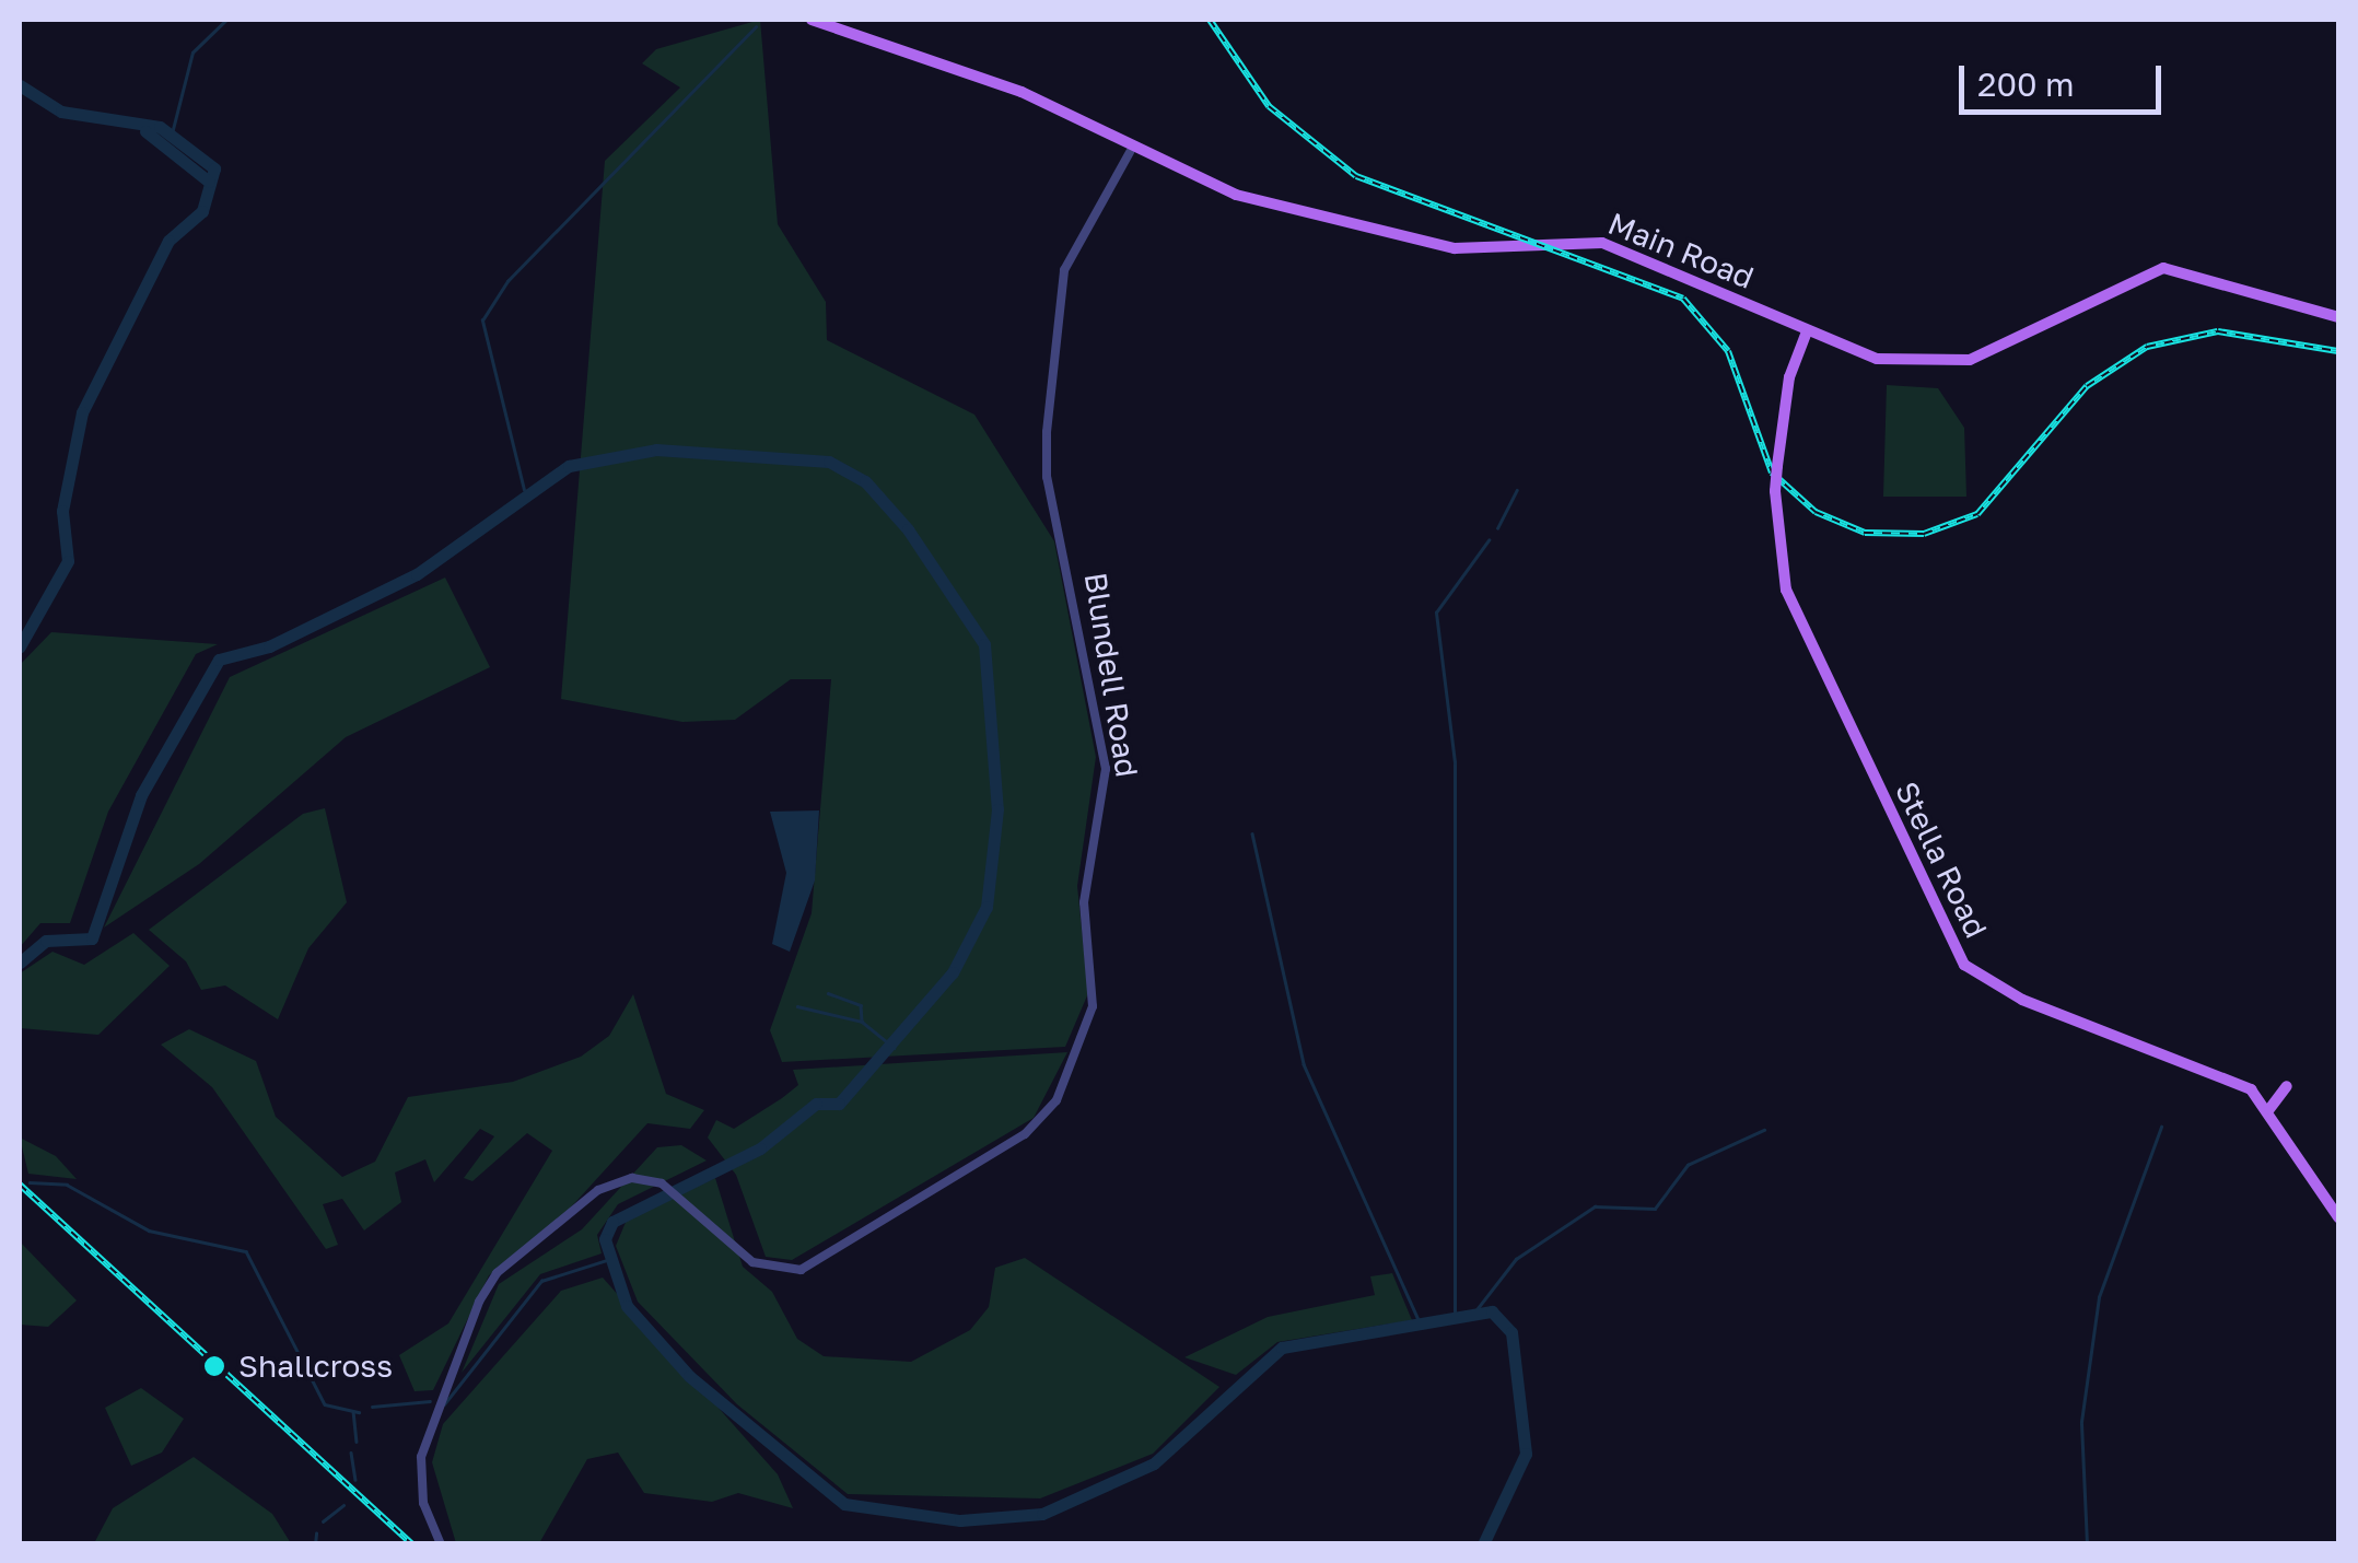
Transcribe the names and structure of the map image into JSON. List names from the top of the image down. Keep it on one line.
{"streets":{"main road":["Main Road","Stella Road"],"street":["Blundell Road"]},"crossings":[["Main Road","Blundell Road"],["Main Road","Stella Road"]],"places":["Shallcross"],"scale_bar":"200 m"}
